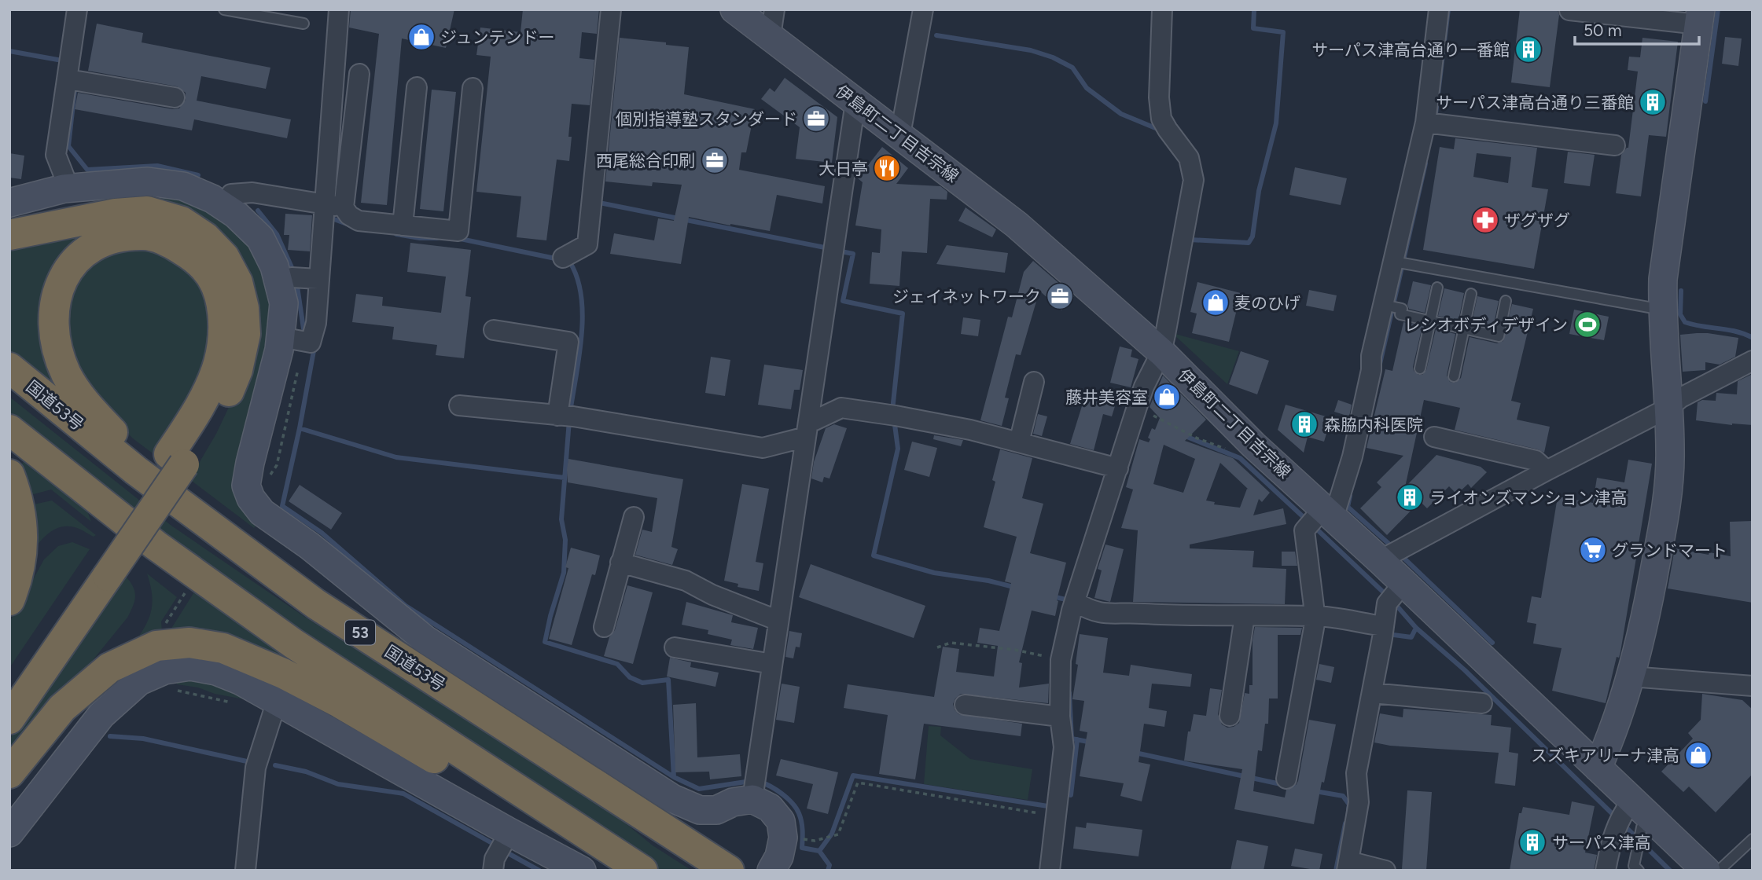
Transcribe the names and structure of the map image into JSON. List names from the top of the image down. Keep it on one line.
{"streets":{"highway":["国道53号","53"],"street":["伊島町二丁目吉宗線"]},"places":{"shop":["ジュンテンドー","麦のひげ","藤井美容室","スズキアリーナ津高"],"building":["サーパス津高台通り一番館","サーパス津高台通り三番館","森脇内科医院","ライオンズマンション津高","サーパス津高"],"office":["個別指導塾スタンダード","西尾総合印刷","ジェイネットワーク"],"restaurant":["大日亭"],"pharmacy":["ザグザグ"],"sports":["レシオボディデザイン"],"supermarket":["グランドマート"]},"scale_bar":"50 m"}
